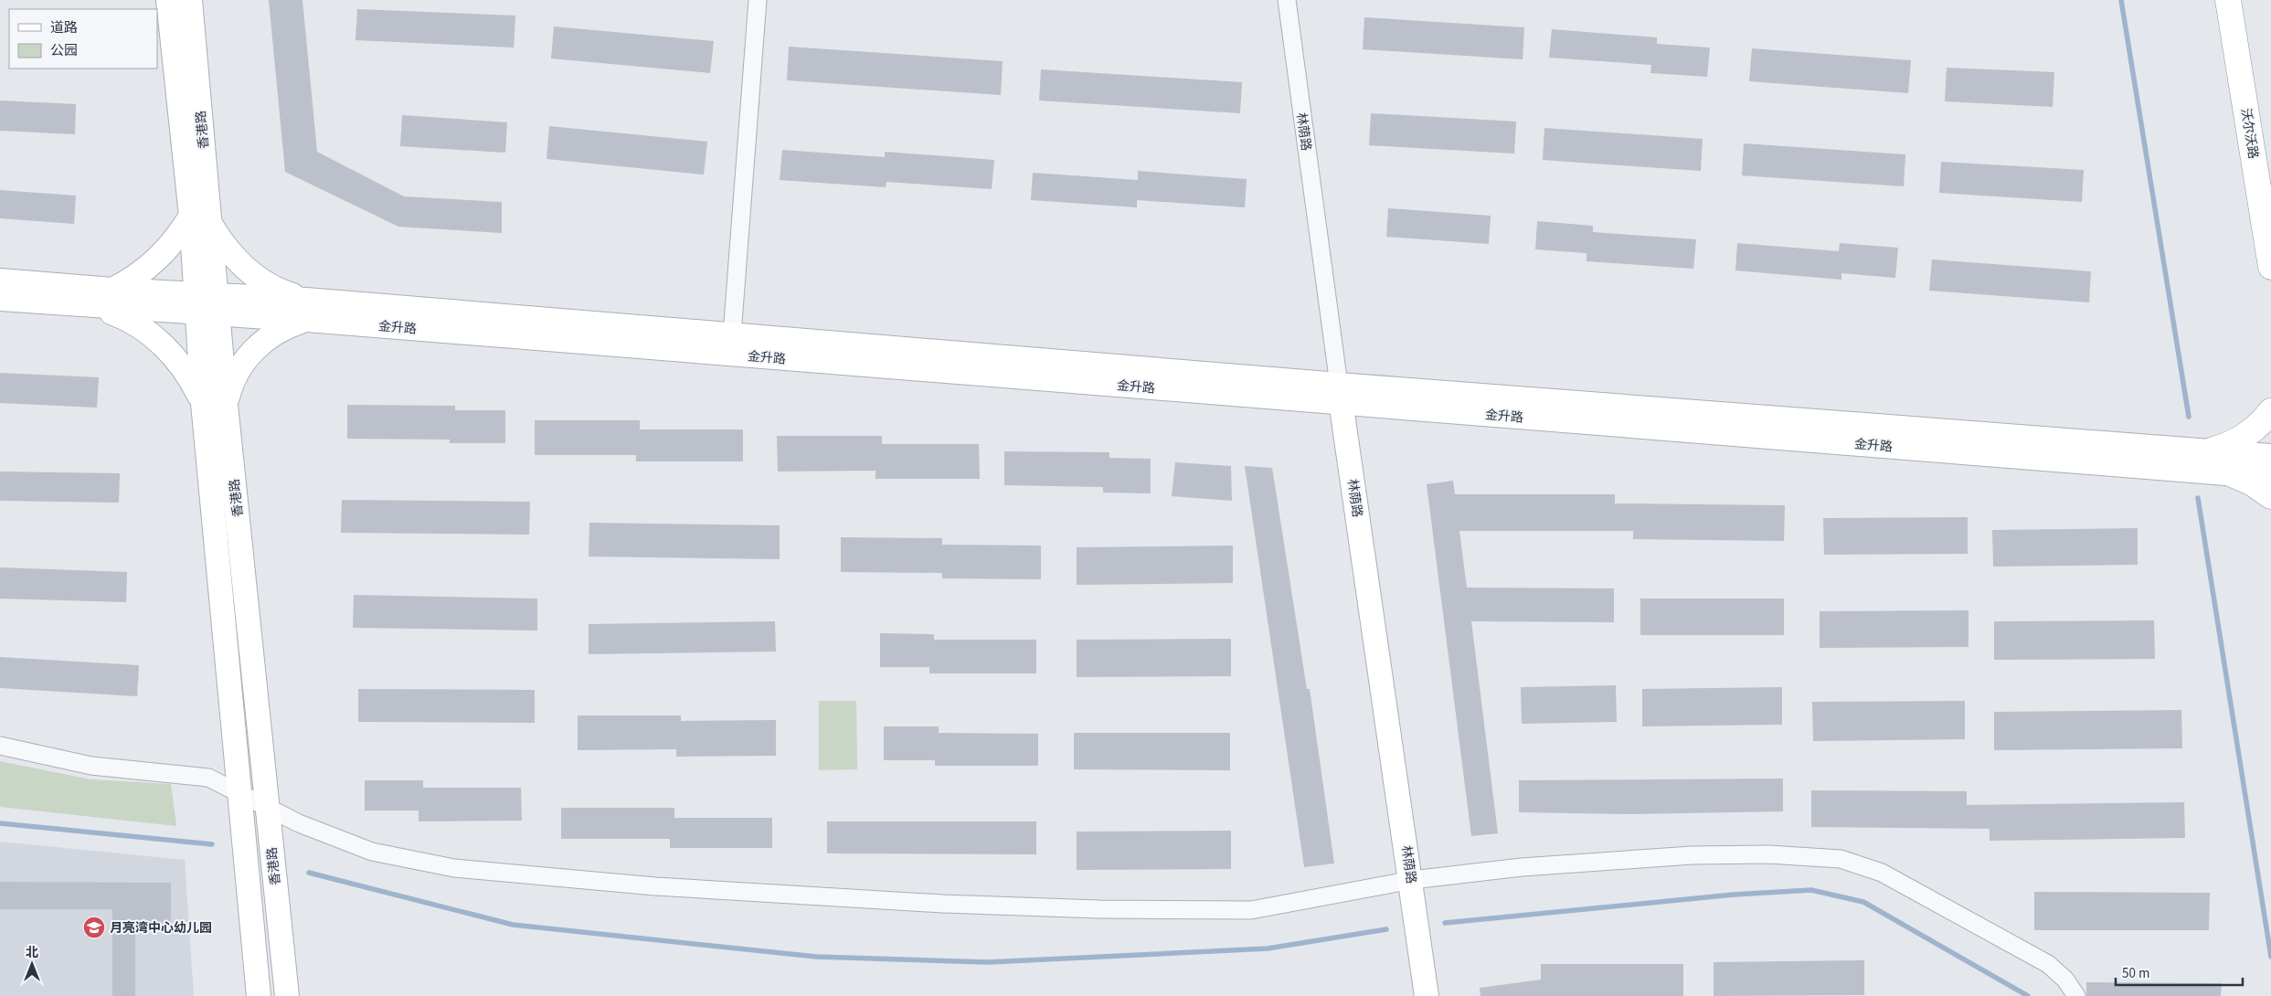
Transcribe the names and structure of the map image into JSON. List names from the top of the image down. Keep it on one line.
{"streets":{"highway":["沃尔沃路"],"main road":["香港路","林荫路","金升路"]},"crossings":[["香港路","金升路"],["林荫路","金升路"]],"places":{"school or university":["月亮湾中心幼儿园"]},"legend":["道路","公园"],"scale_bar":"50 m","north":"top"}
